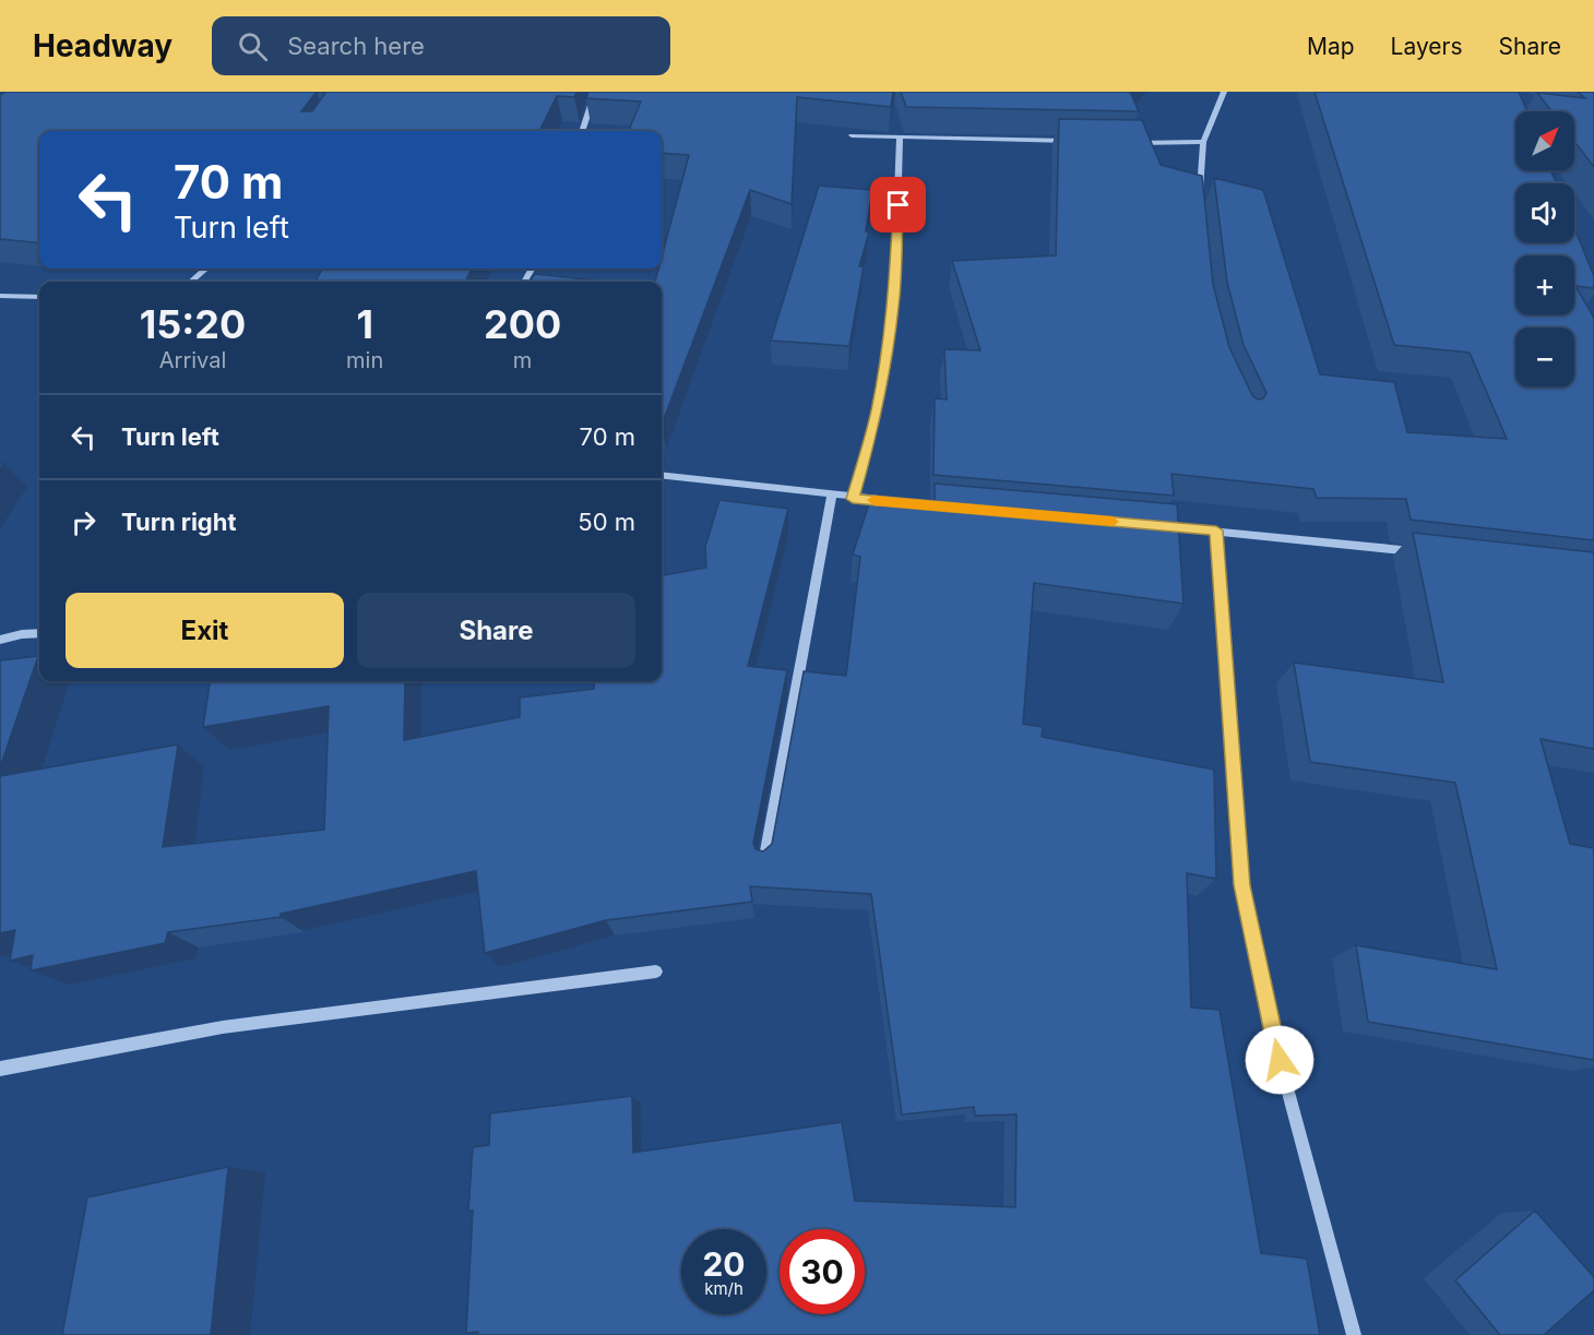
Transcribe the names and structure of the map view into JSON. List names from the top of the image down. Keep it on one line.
{"north":"top right","page":{"header":"Headway","search":"Search here","nav":["Map","Layers","Share"],"map_buttons":["+","−"],"turn":["70 m","Turn left"],"eta":["15:20","Arrival","1","min","200","m"],"list":[{"name":"Turn left","value":"70 m"},{"name":"Turn right","value":"50 m"}],"buttons":["Exit","Share"],"speed":"20 km/h","limit":"30"}}
